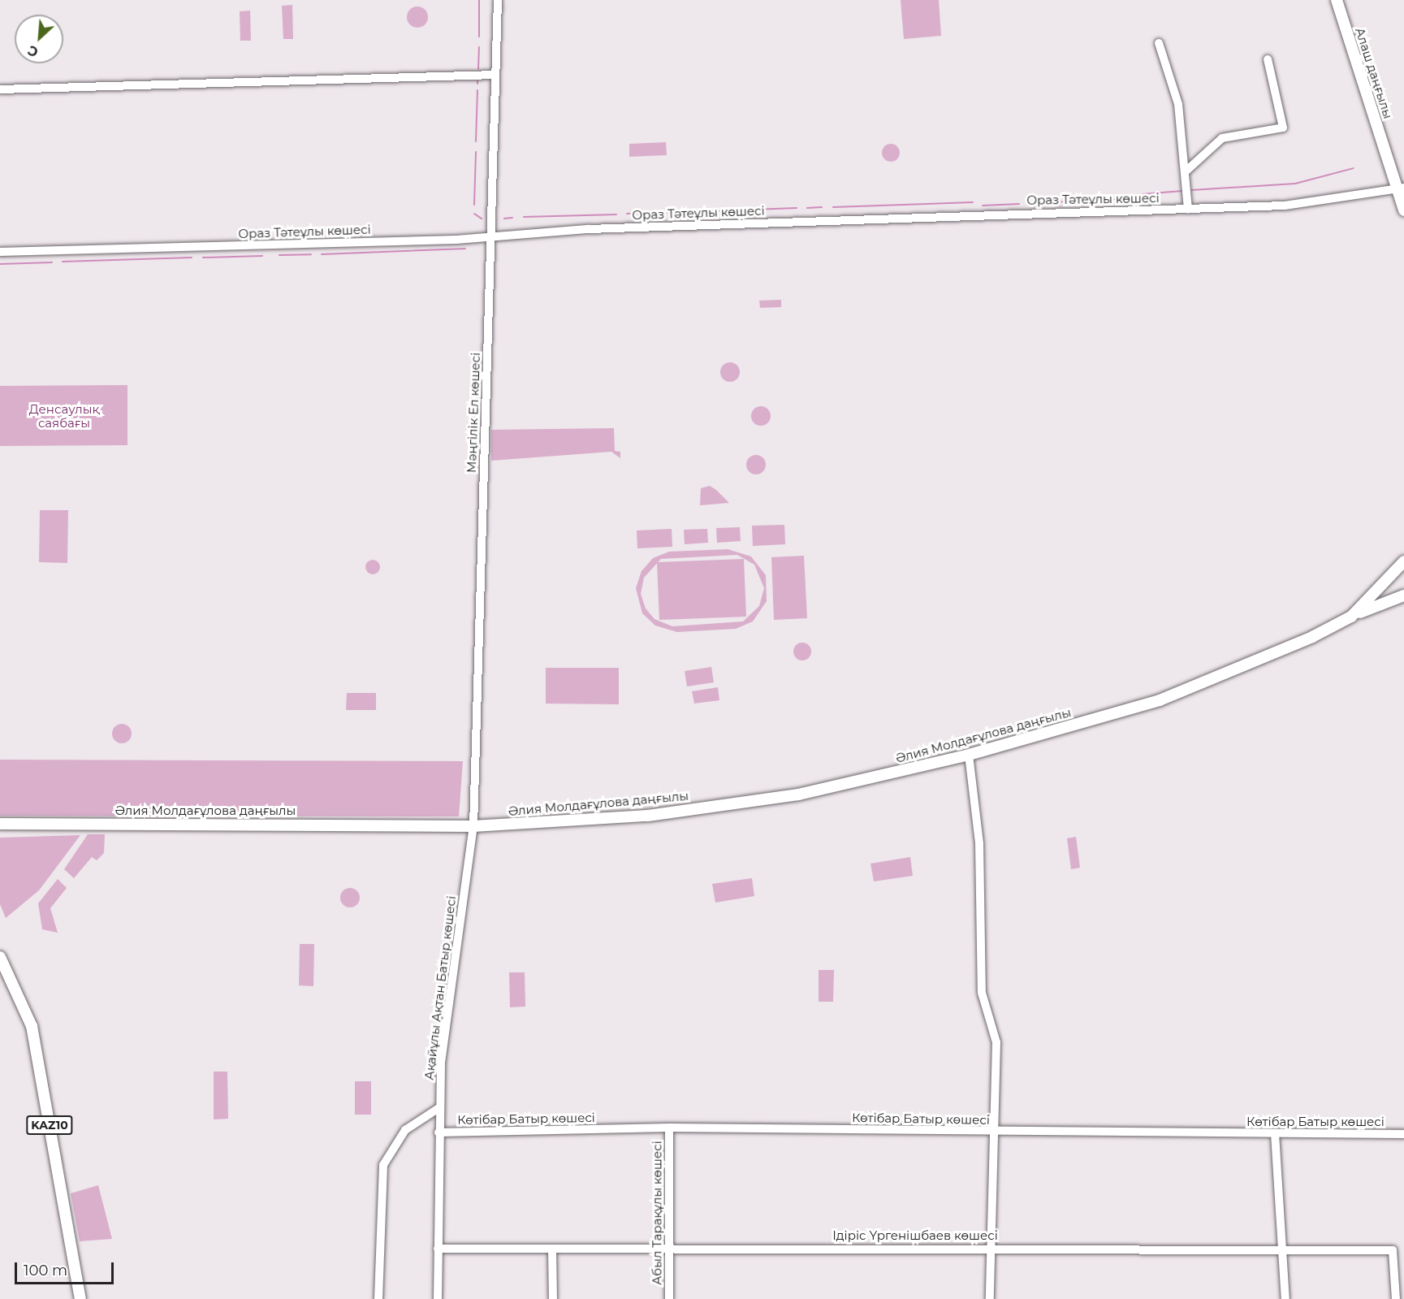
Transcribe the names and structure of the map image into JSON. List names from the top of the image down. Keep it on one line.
{"streets":{"main road":["Алаш даңғылы","Әлия Молдағұлова даңғылы","KAZ10"],"street":["Ораз Тәтеұлы көшесі","Мәңгілік Ел көшесі","Ақайұлы Ақтан Батыр көшесі","Көтібар Батыр көшесі","Абыл Тарақұлы көшесі","Ідіріс Үргенішбаев көшесі"]},"crossings":[["Алаш даңғылы","Ораз Тәтеұлы көшесі"],["Ораз Тәтеұлы көшесі","Мәңгілік Ел көшесі"],["Мәңгілік Ел көшесі","Әлия Молдағұлова даңғылы"],["Мәңгілік Ел көшесі","Ақайұлы Ақтан Батыр көшесі"],["Әлия Молдағұлова даңғылы","Ақайұлы Ақтан Батыр көшесі"],["Ақайұлы Ақтан Батыр көшесі","Көтібар Батыр көшесі"],["Ақайұлы Ақтан Батыр көшесі","Ідіріс Үргенішбаев көшесі"],["Көтібар Батыр көшесі","Абыл Тарақұлы көшесі"],["Абыл Тарақұлы көшесі","Ідіріс Үргенішбаев көшесі"]],"parks":["Денсаулық саябағы"],"scale_bar":"100 m","north":"bottom left"}
